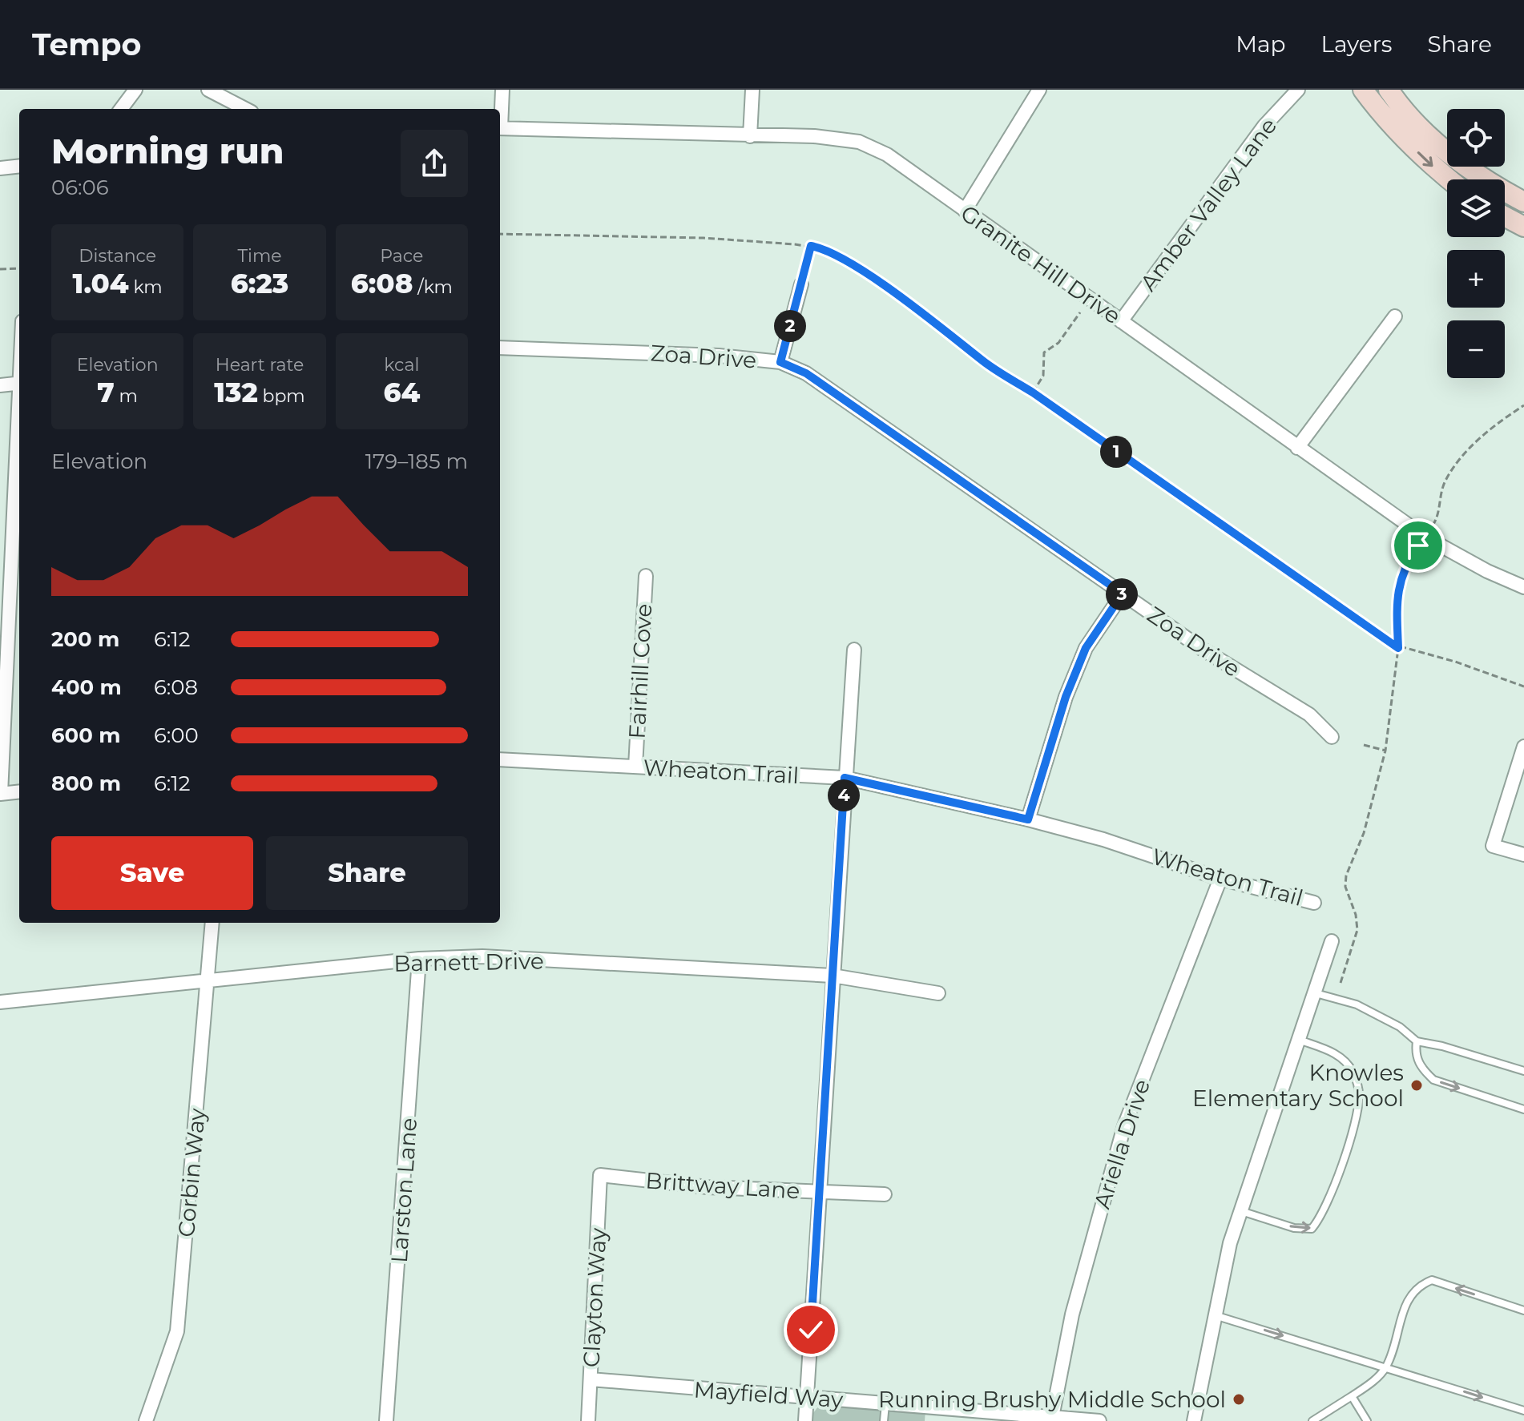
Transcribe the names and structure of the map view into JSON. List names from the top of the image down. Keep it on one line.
{"streets":{"street":["Amber Valley Lane","Granite Hill Drive","Zoa Drive","Fairhill Cove","Wheaton Trail","Barnett Drive","Ariella Drive","Corbin Way","Brittway Lane","Larston Lane","Clayton Way","Mayfield Way"]},"crossings":[["Amber Valley Lane","Granite Hill Drive"],["Fairhill Cove","Wheaton Trail"],["Wheaton Trail","Ariella Drive"],["Barnett Drive","Corbin Way"],["Barnett Drive","Larston Lane"],["Ariella Drive","Mayfield Way"],["Brittway Lane","Clayton Way"],["Clayton Way","Mayfield Way"]],"places":["Knowles Elementary School","Running Brushy Middle School"],"page":{"header":"Tempo","nav":["Map","Layers","Share"],"map_buttons":["+","−"],"heading":["Morning run","06:06"],"stats":[["Distance","1.04 km"],["Time","6:23"],["Pace","6:08 /km"],["Elevation","7 m"],["Heart rate","132 bpm"],["kcal","64"]],"pins":["2","1","3","4"],"chart":["Elevation","179–185 m"],"list":[{"name":"200 m","note":"6:12"},{"name":"400 m","note":"6:08"},{"name":"600 m","note":"6:00"},{"name":"800 m","note":"6:12"}],"buttons":["Save","Share"]}}
